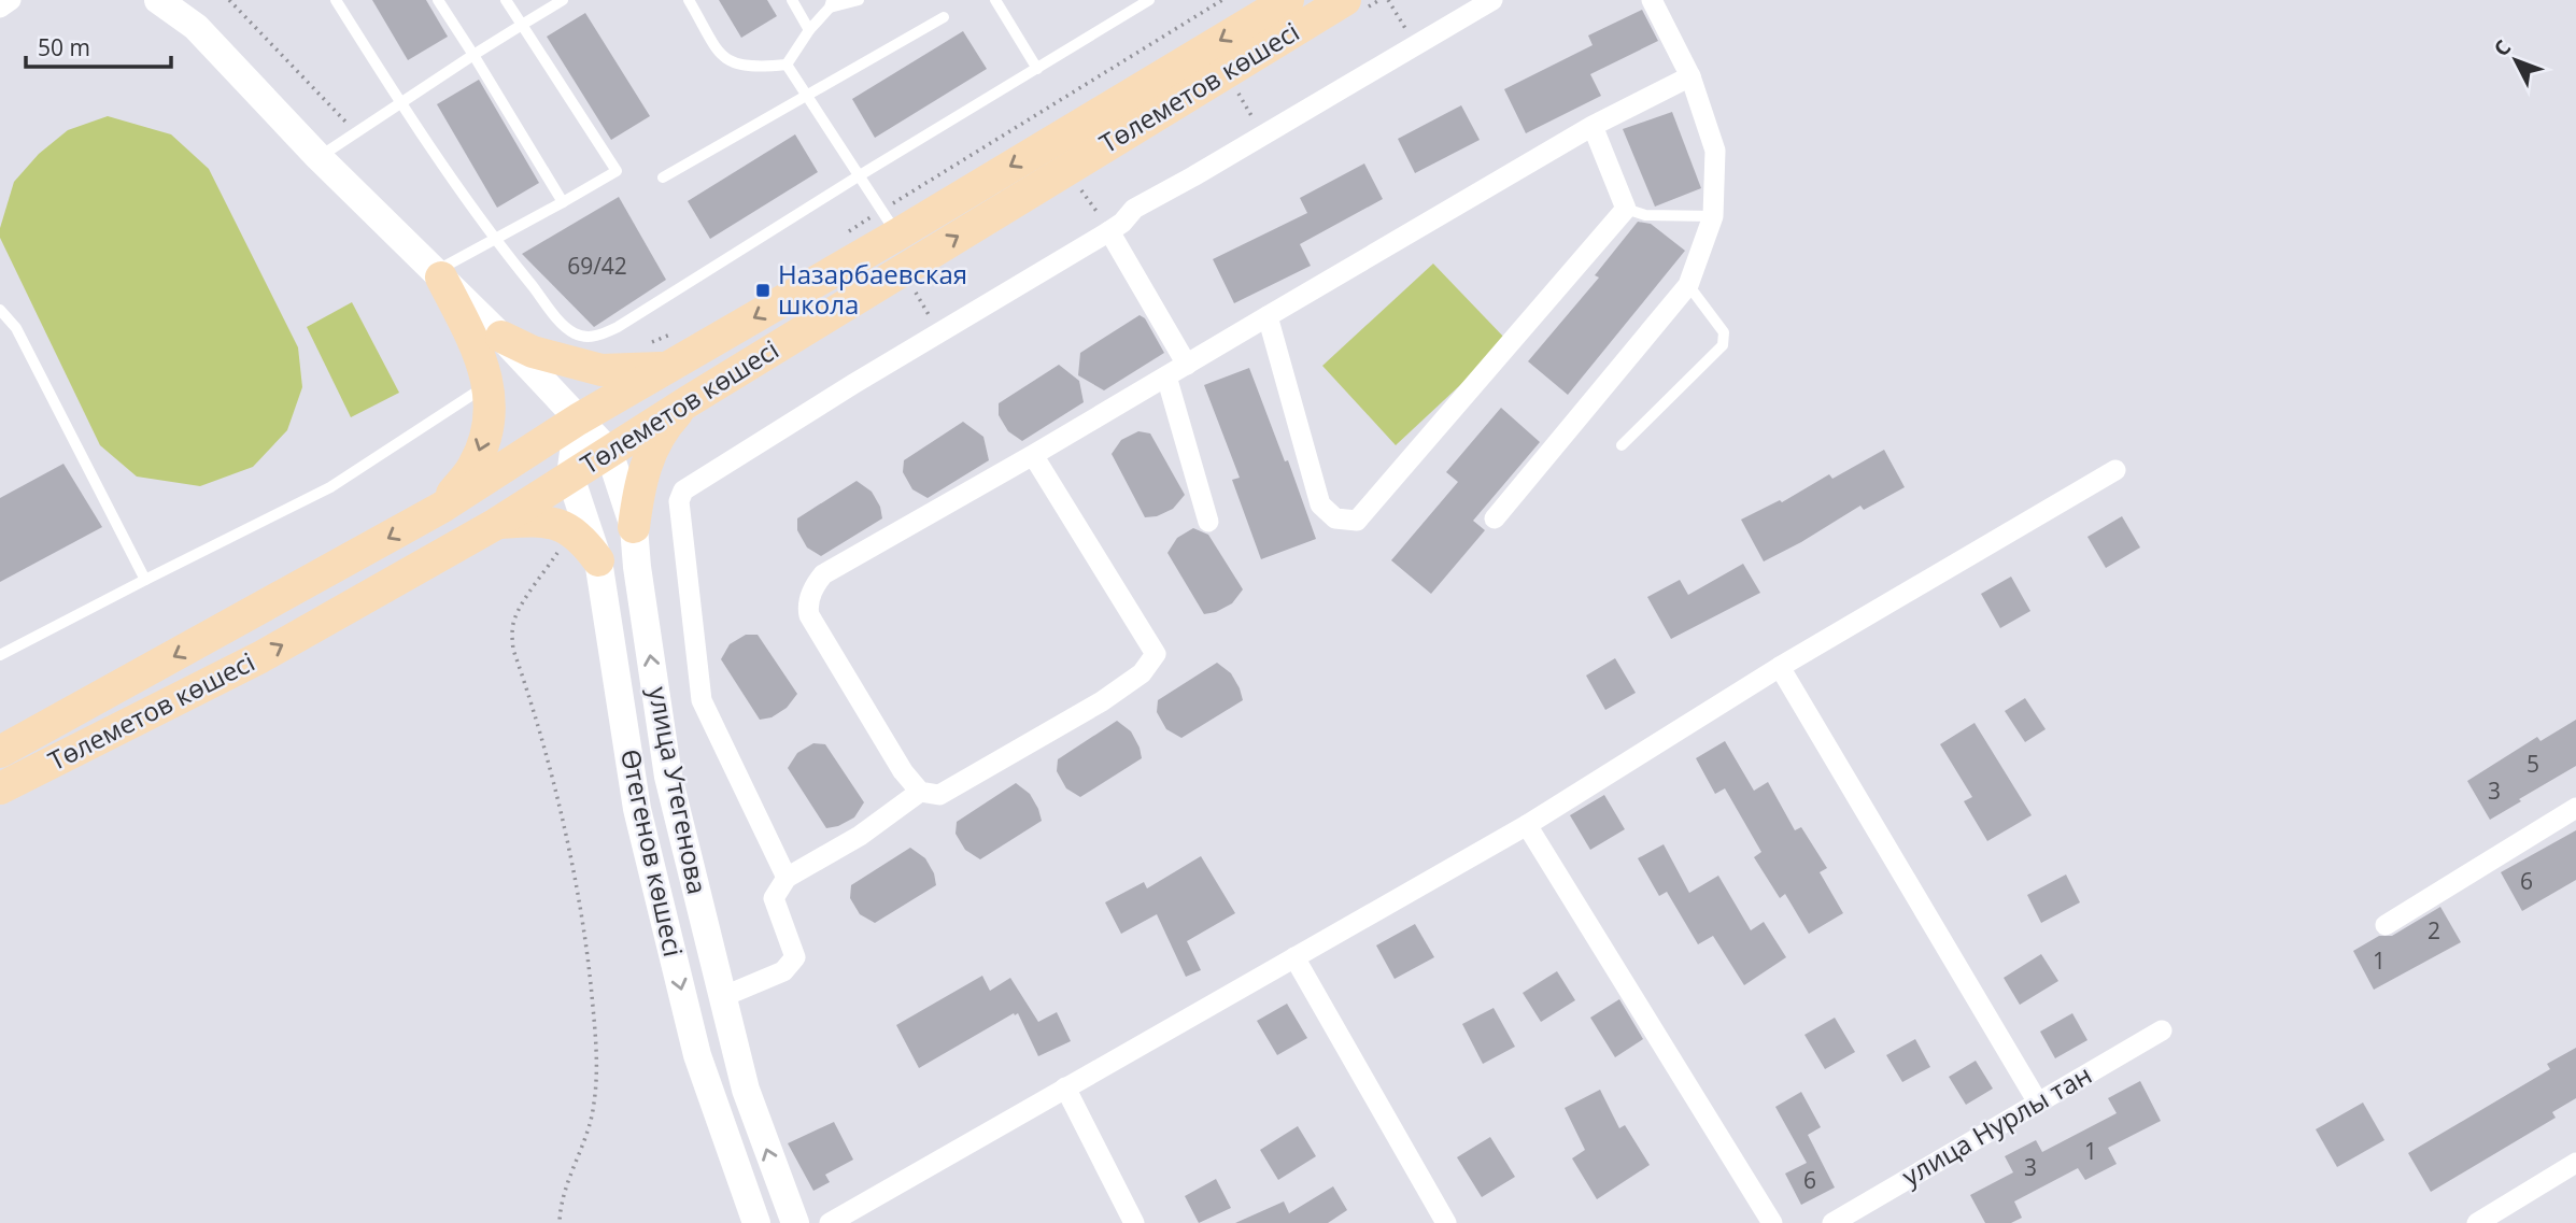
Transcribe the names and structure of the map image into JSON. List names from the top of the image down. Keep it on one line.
{"streets":{"main road":["Төлеметов көшесі","улица Утегенова","Өтегенов көшесі"],"street":["улица Нурлы тан"]},"crossings":[["Төлеметов көшесі","улица Утегенова"],["Төлеметов көшесі","Өтегенов көшесі"]],"one_way":["улица Утегенова","Өтегенов көшесі"],"places":{"transit":["Назарбаевская школа"]},"house_numbers":["69/42","5","3","6","2","1","1","3","6"],"scale_bar":"50 m","north":"top left"}
